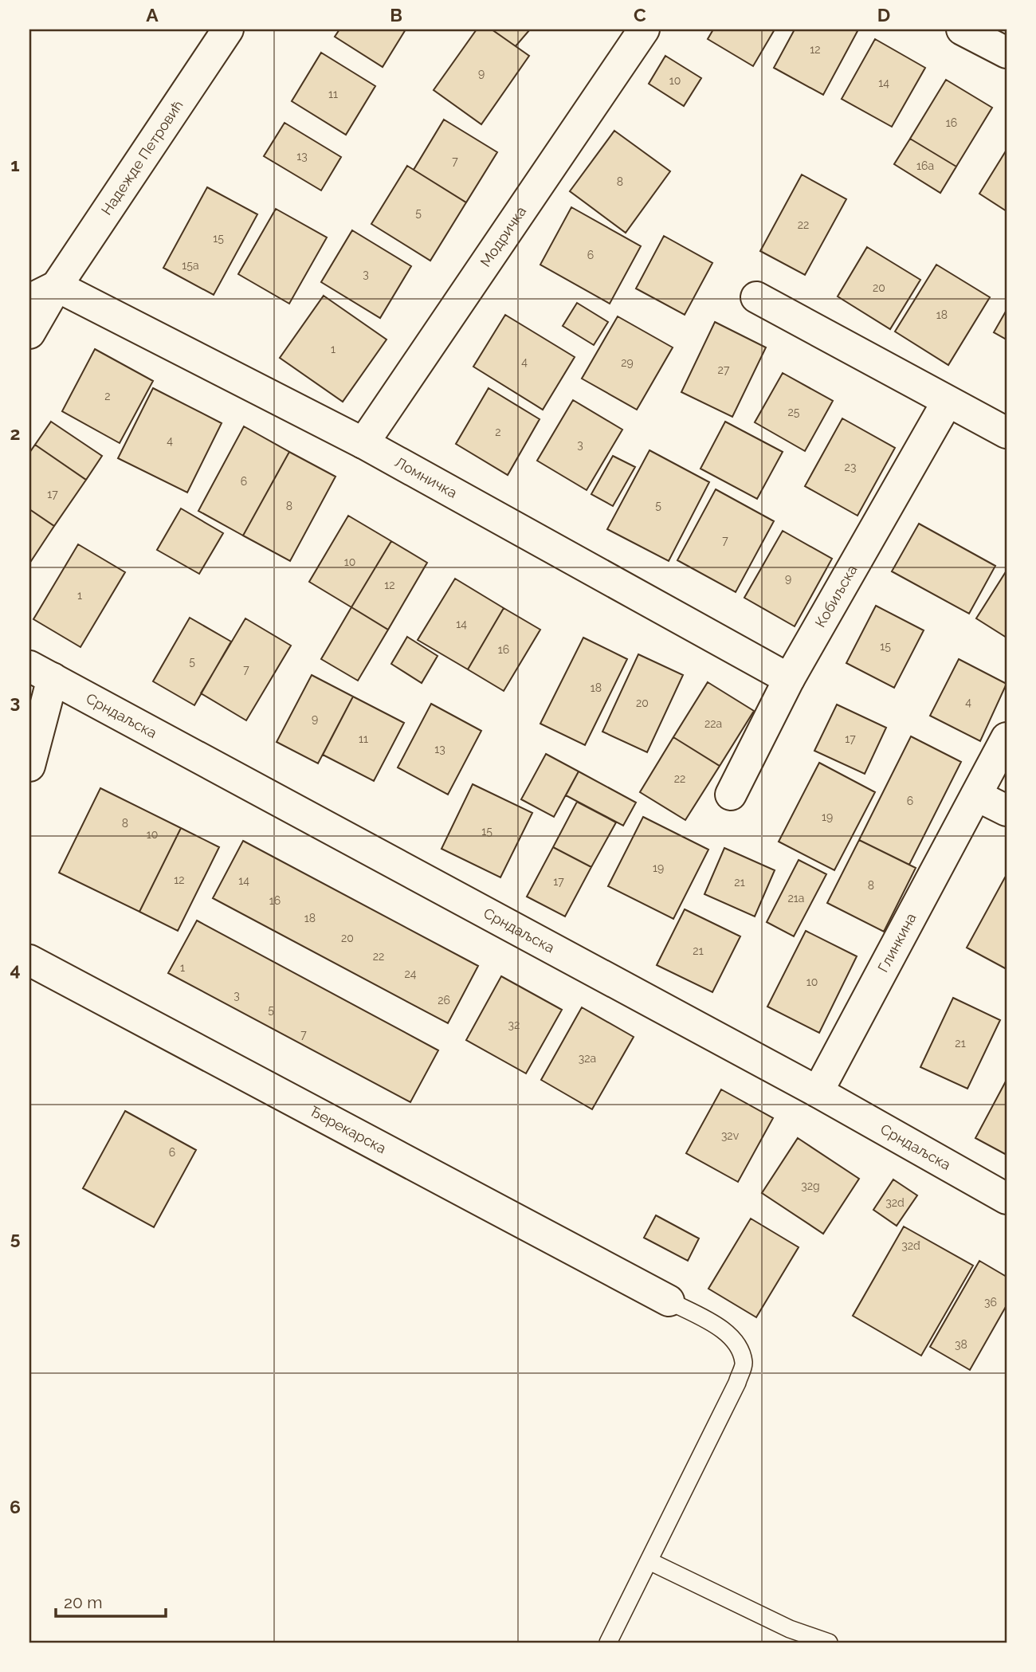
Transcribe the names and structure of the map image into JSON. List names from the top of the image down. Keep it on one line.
{"streets":{"street":["Надежде Петровић","Модричка","Ломничка","Кобиљска","Срндаљска","Глинкина","Ђерекарска"]},"crossings":[["Надежде Петровић","Ломничка"],["Модричка","Ломничка"],["Ломничка","Кобиљска"],["Срндаљска","Глинкина"]],"house_numbers":["12","9","10","14","11","16","13","7","16a","8","5","22","15","6","15a","3","20","18","1","4","29","27","2","25","2","4","3","23","6","17","5","8","7","10","9","12","1","14","15","16","5","7","18","4","20","9","22a","11","17","13","22","6","19","8","15","10","19","12","14","17","21","8","21a","16","18","20","21","22","1","24","10","3","26","5","32","7","21","32a","32v","6","32g","32d","32đ","36","38"],"scale_bar":"20 m","grid":{"columns":["A","B","C","D"],"rows":["1","2","3","4","5","6"]}}
